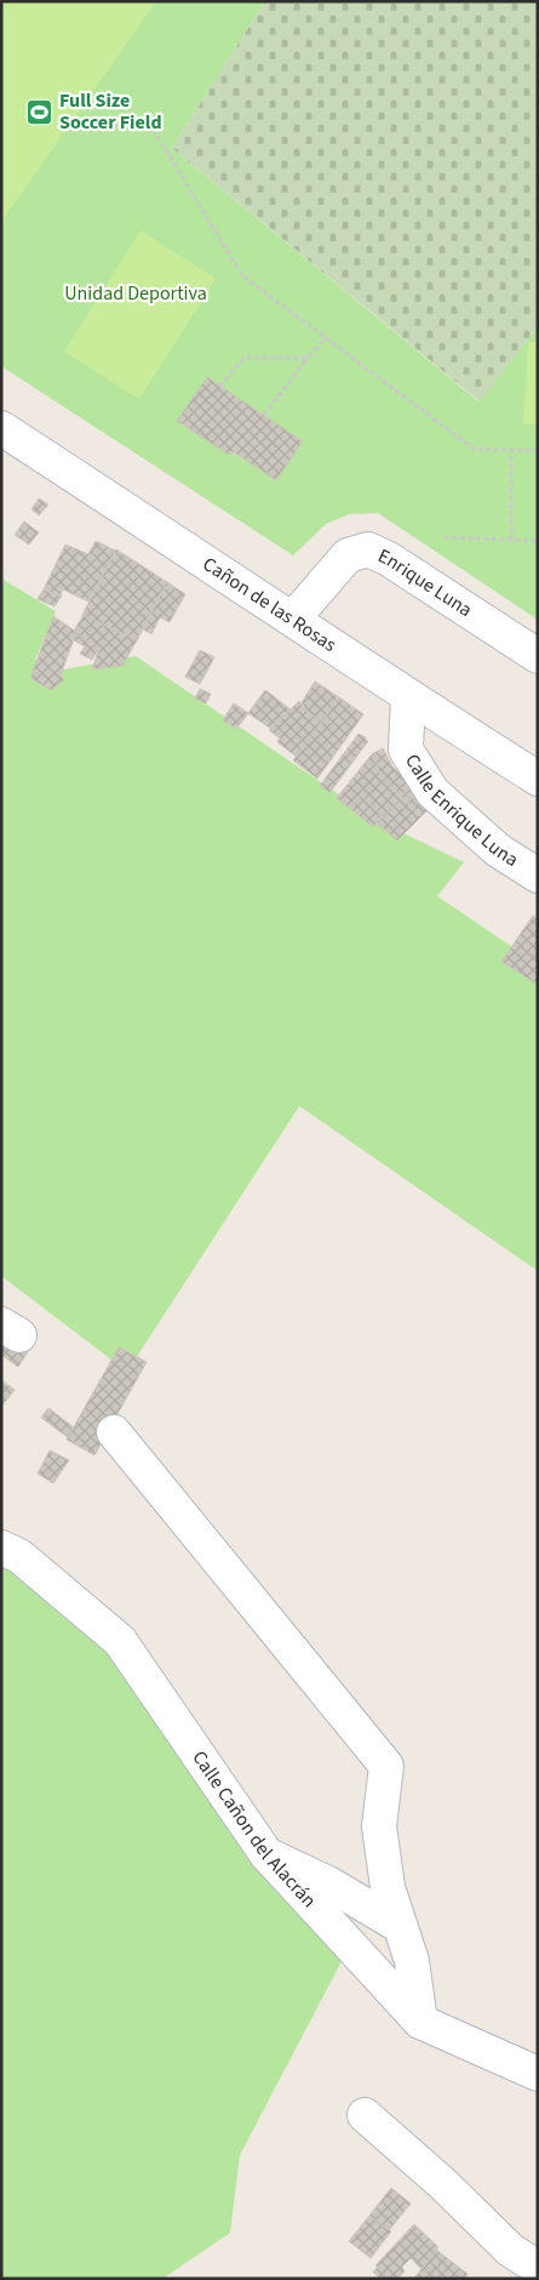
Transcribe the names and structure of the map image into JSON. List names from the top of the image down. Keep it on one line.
{"streets":{"street":["Enrique Luna","Cañon de las Rosas","Calle Enrique Luna","Calle Cañon del Alacrán"]},"crossings":[["Enrique Luna","Cañon de las Rosas"],["Cañon de las Rosas","Calle Enrique Luna"]],"parks":["Unidad Deportiva"],"places":{"sports":["Full Size Soccer Field"]}}
